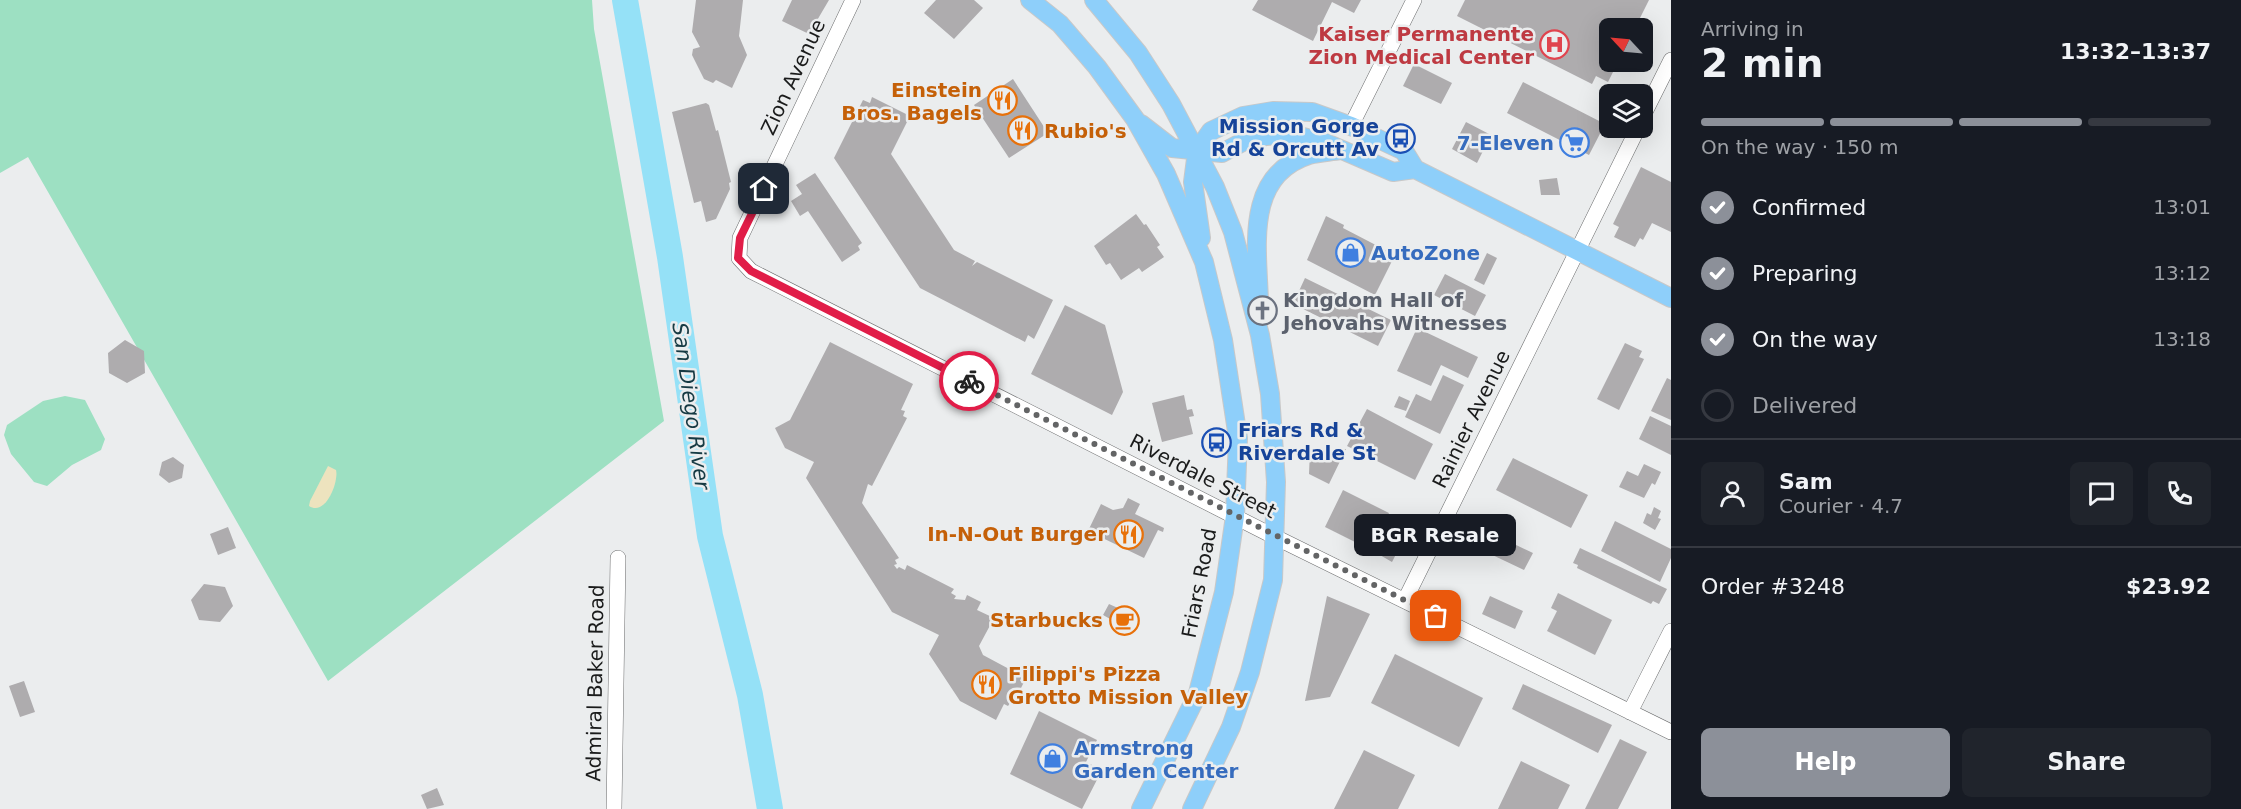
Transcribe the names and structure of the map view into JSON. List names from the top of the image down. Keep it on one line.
{"streets":{"main road":["Friars Road"],"street":["Zion Avenue","Rainier Avenue","Riverdale Street","Admiral Baker Road"]},"crossings":[["Zion Avenue","Riverdale Street"],["Rainier Avenue","Riverdale Street"],["Riverdale Street","Friars Road"]],"water":["San Diego River"],"places":{"hospital":["Kaiser Permanente Zion Medical Center"],"restaurant":["Einstein Bros. Bagels","Rubio's","In-N-Out Burger","Filippi's Pizza Grotto Mission Valley"],"bus stop":["Mission Gorge Rd & Orcutt Av","Friars Rd & Riverdale St"],"supermarket":["7-Eleven"],"shop":["AutoZone","Armstrong Garden Center"],"church":["Kingdom Hall of Jehovahs Witnesses"],"other":["BGR Resale"],"cafe":["Starbucks"]},"north":"top left","page":{"heading":["2 min","Arriving in","13:32–13:37"],"panel":["Sam","Courier · 4.7","Order #3248","$23.92"],"bar":"On the way · 150 m","list":[["Confirmed","13:01"],["Preparing","13:12"],["On the way","13:18"],"Delivered"],"bubble":"BGR Resale","buttons":["Help","Share"]}}
